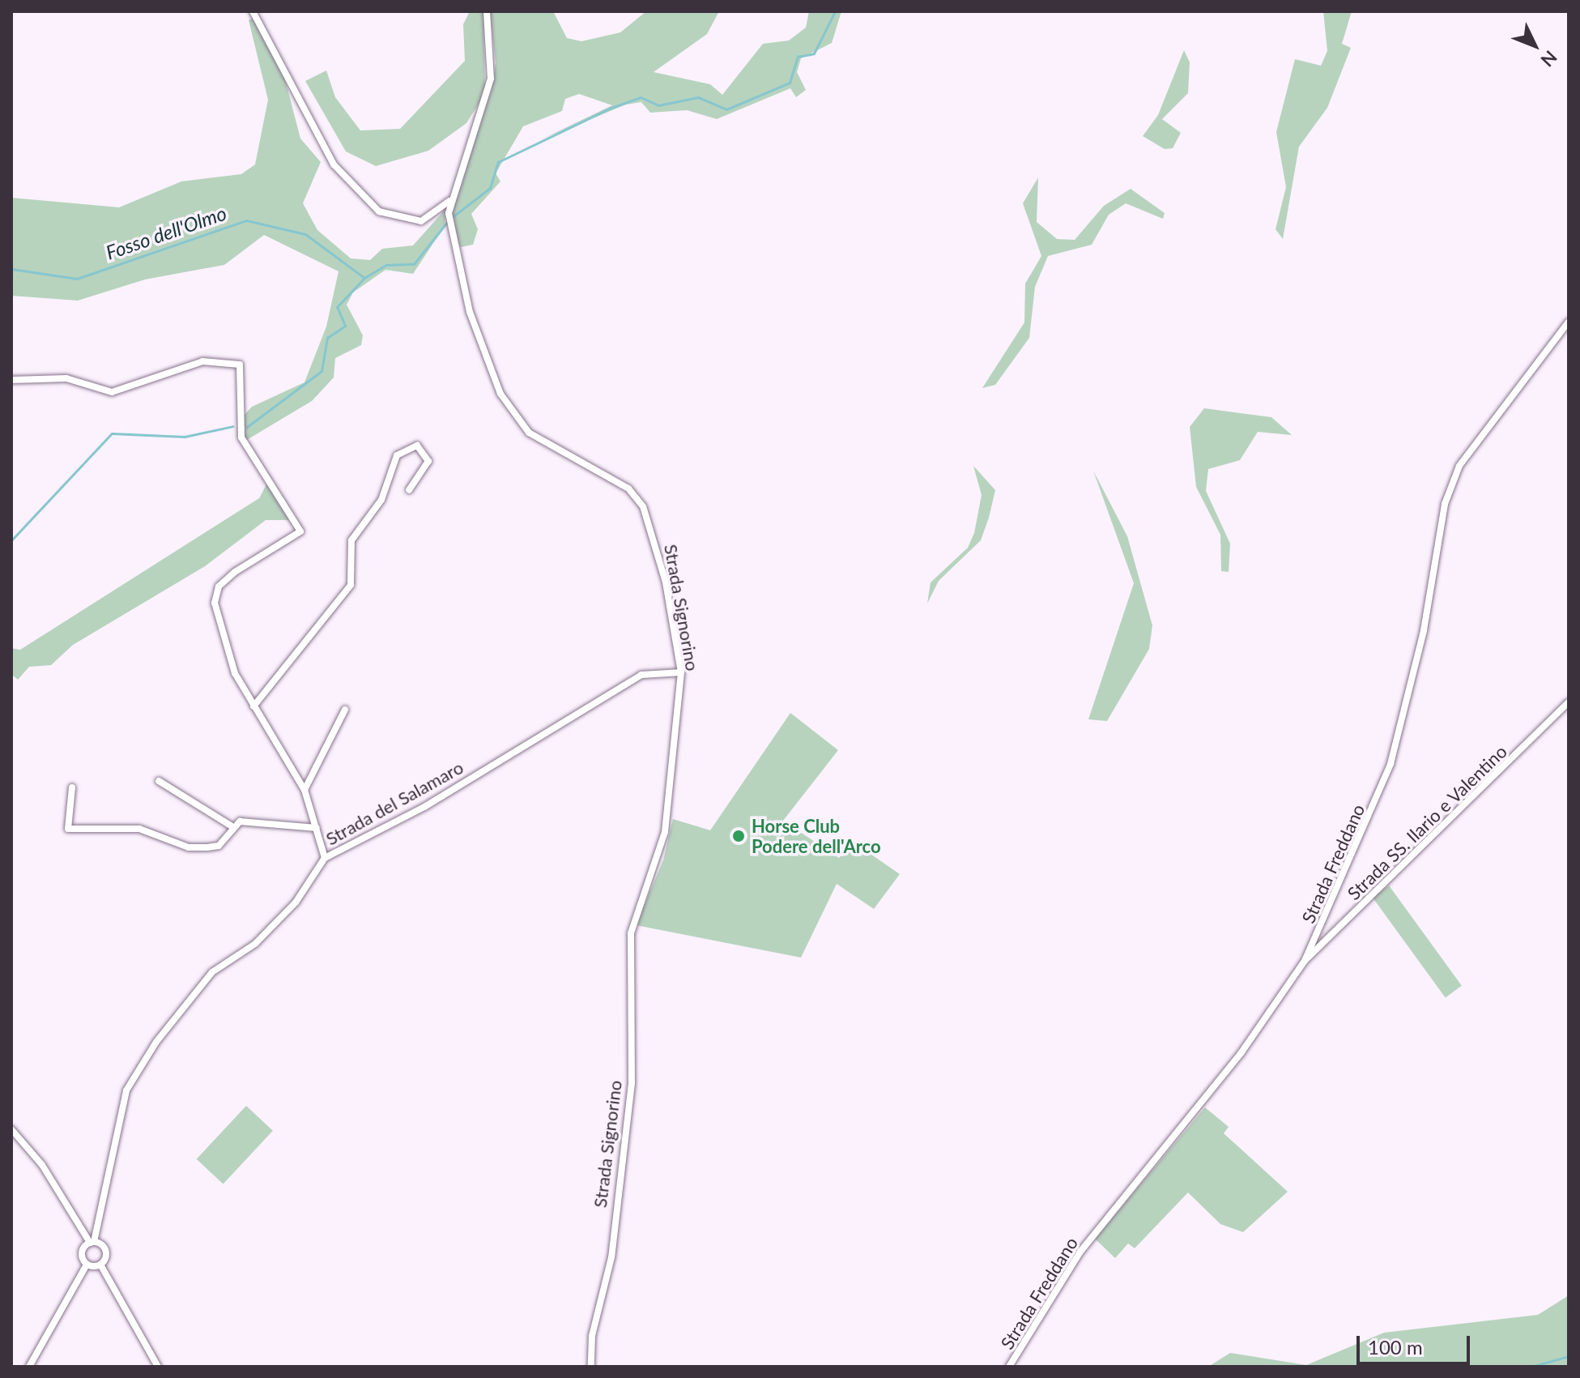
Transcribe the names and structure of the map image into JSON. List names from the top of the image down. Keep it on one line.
{"streets":{"street":["Strada Signorino","Strada del Salamaro","Strada SS. Ilario e Valentino","Strada Freddano"]},"crossings":[["Strada Signorino","Strada del Salamaro"],["Strada SS. Ilario e Valentino","Strada Freddano"]],"water":["Fosso dell'Olmo"],"places":["Horse Club Podere dell'Arco"],"scale_bar":"100 m","north":"bottom right"}
